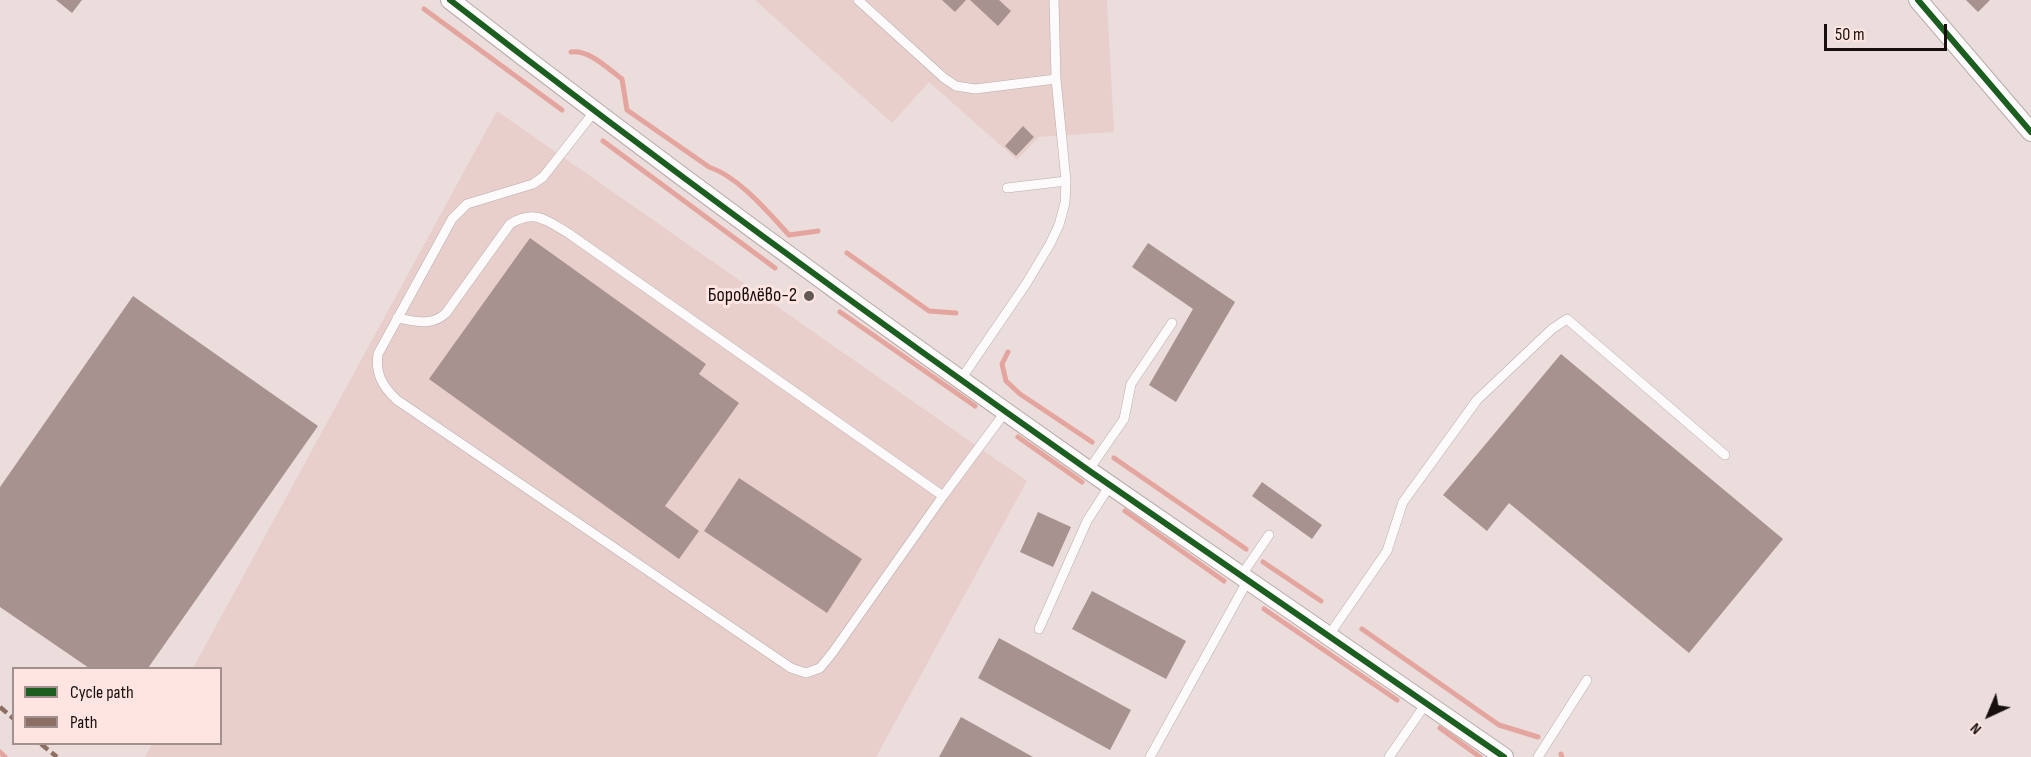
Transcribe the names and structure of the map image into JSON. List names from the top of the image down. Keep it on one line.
{"places":["Боровлёво-2"],"legend":["Cycle path","Path"],"scale_bar":"50 m","north":"bottom left"}
